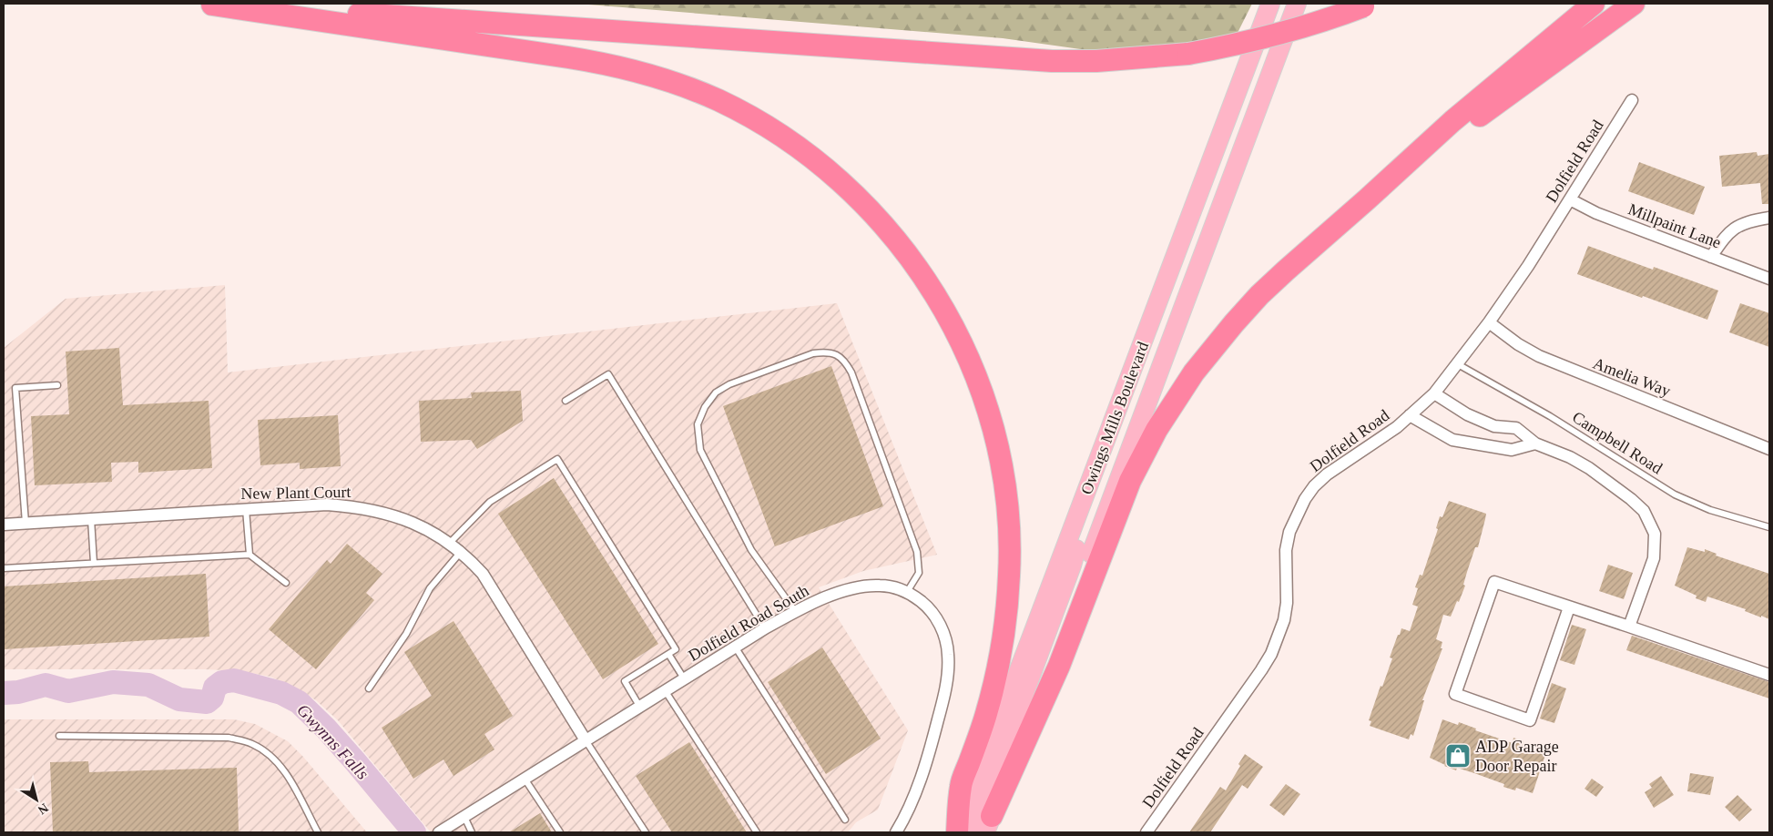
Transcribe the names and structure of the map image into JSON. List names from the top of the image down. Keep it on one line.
{"streets":{"main road":["Owings Mills Boulevard"],"street":["Dolfield Road","Millpaint Lane","Amelia Way","New Plant Court","Dolfield Road South"],"lane":["Campbell Road"]},"crossings":[["Dolfield Road","Millpaint Lane"],["Dolfield Road","Amelia Way"],["Dolfield Road","Campbell Road"],["New Plant Court","Dolfield Road South"]],"water":["Gwynns Falls"],"places":{"shop":["ADP Garage Door Repair"]},"north":"bottom right"}
